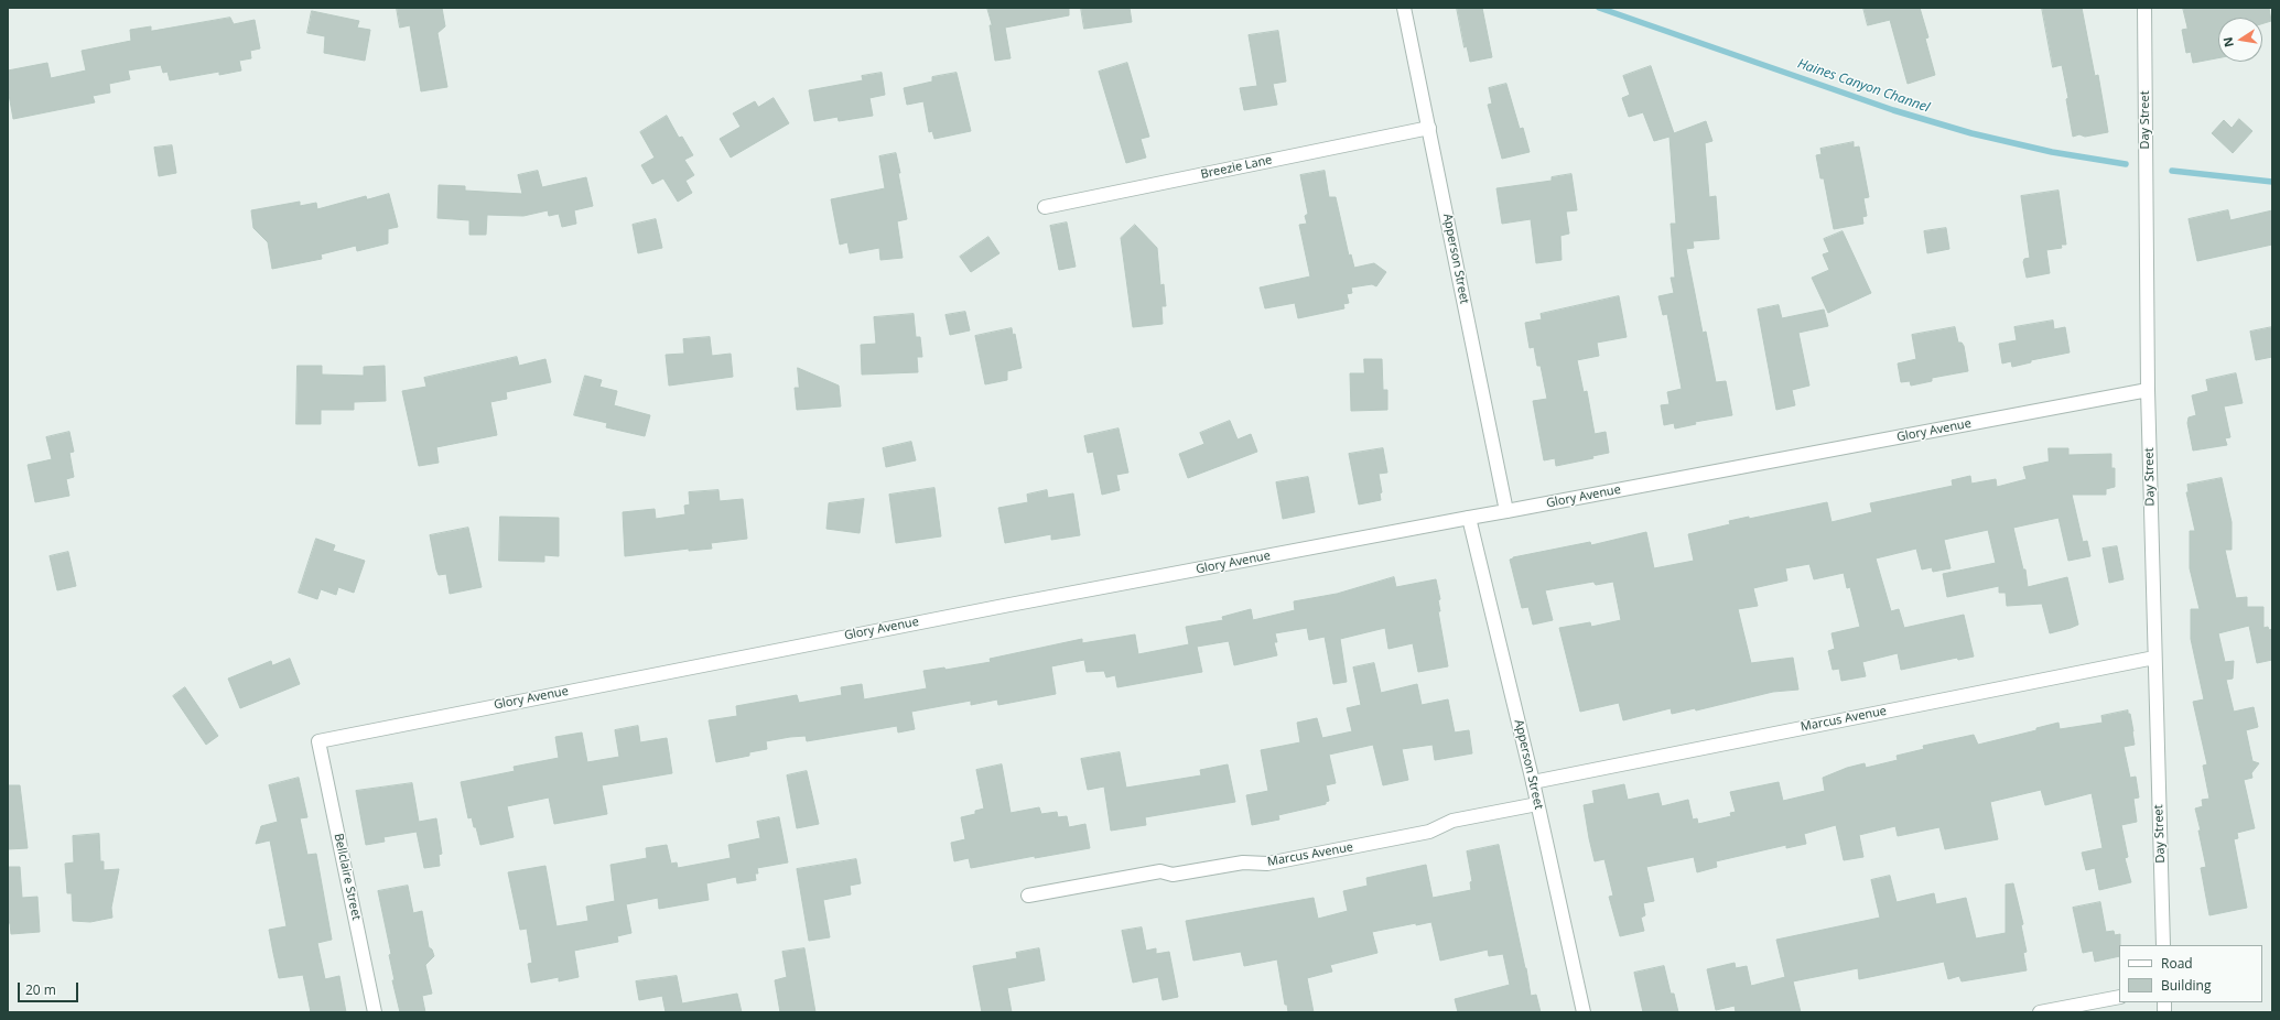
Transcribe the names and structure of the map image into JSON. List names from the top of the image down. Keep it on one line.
{"streets":{"street":["Day Street","Breezie Lane","Apperson Street","Glory Avenue","Marcus Avenue","Bellclaire Street"]},"crossings":[["Day Street","Glory Avenue"],["Day Street","Marcus Avenue"],["Breezie Lane","Apperson Street"],["Apperson Street","Glory Avenue"],["Apperson Street","Marcus Avenue"],["Glory Avenue","Bellclaire Street"]],"water":["Haines Canyon Channel"],"legend":["Road","Building"],"scale_bar":"20 m","north":"left"}
